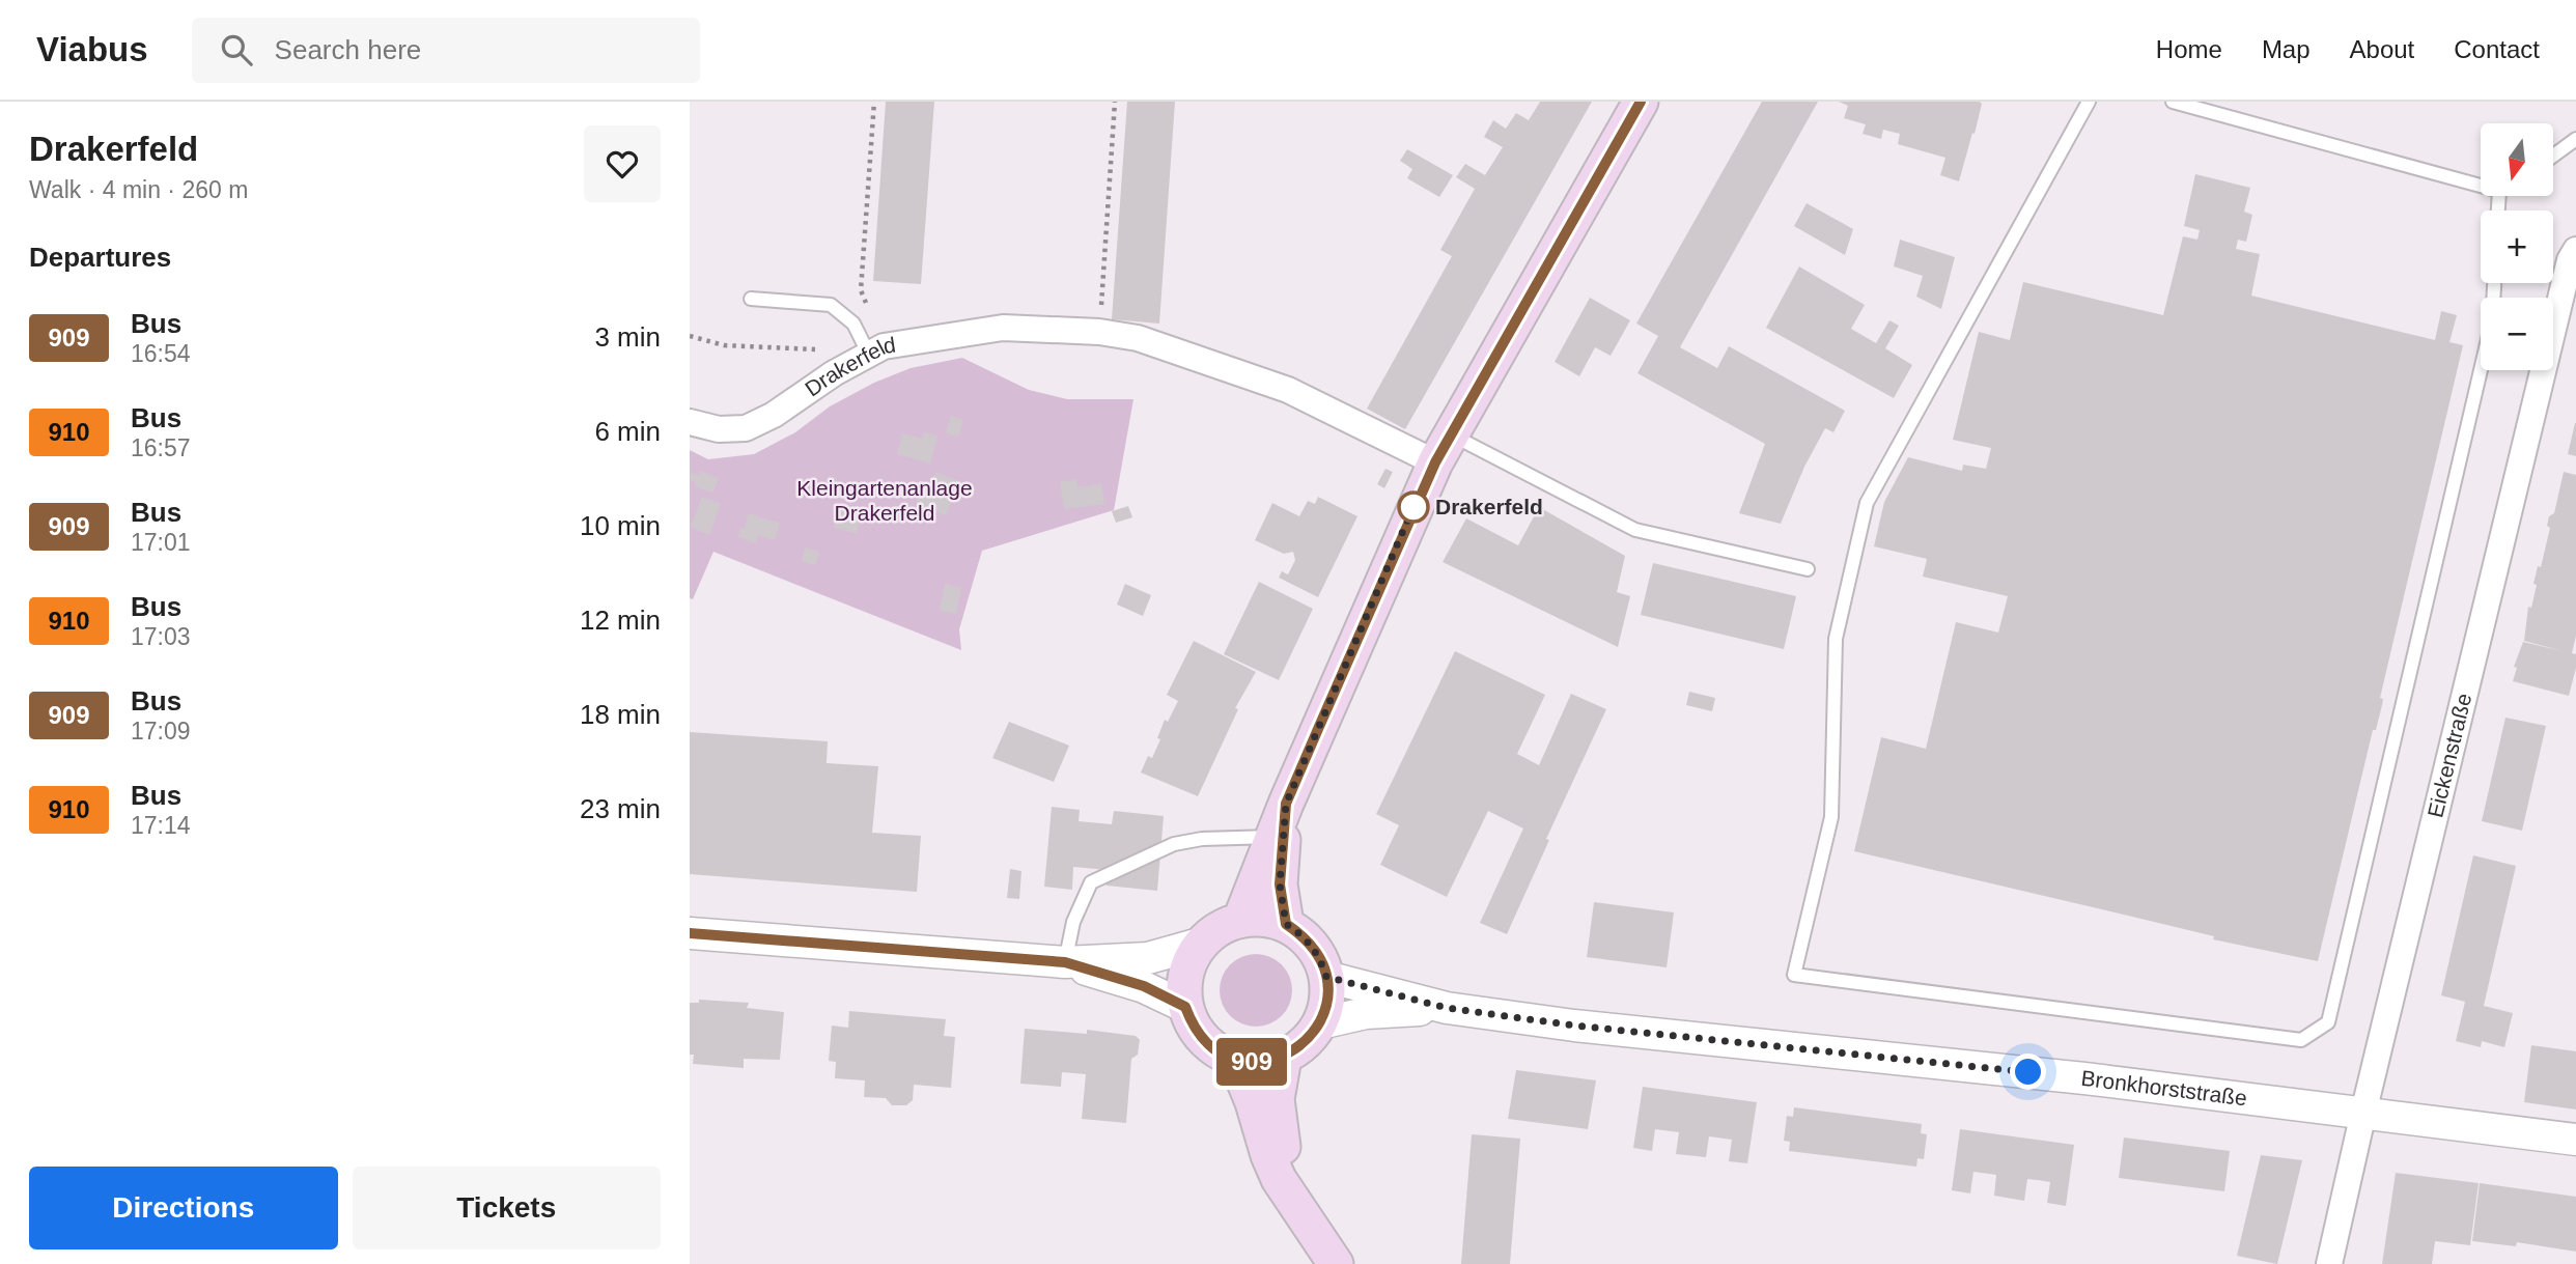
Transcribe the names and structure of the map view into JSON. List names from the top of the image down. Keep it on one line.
{"streets":{"street":["Drakerfeld","Eickenstraße","Bronkhorststraße"]},"crossings":[["Eickenstraße","Bronkhorststraße"]],"parks":["Kleingartenanlage Drakerfeld"],"places":["Drakerfeld"],"lines":["bus line 909"],"north":"bottom","page":{"header":"Viabus","search":"Search here","nav":["Home","Map","About","Contact"],"heading":[["Drakerfeld","Walk · 4 min · 260 m"],"Departures"],"on_map":"909","map_buttons":["+","−"],"list":[{"mark":"909","name":"Bus","note":"16:54","value":"3 min"},{"mark":"910","name":"Bus","note":"16:57","value":"6 min"},{"mark":"909","name":"Bus","note":"17:01","value":"10 min"},{"mark":"910","name":"Bus","note":"17:03","value":"12 min"},{"mark":"909","name":"Bus","note":"17:09","value":"18 min"},{"mark":"910","name":"Bus","note":"17:14","value":"23 min"}],"buttons":["Directions","Tickets"]}}
